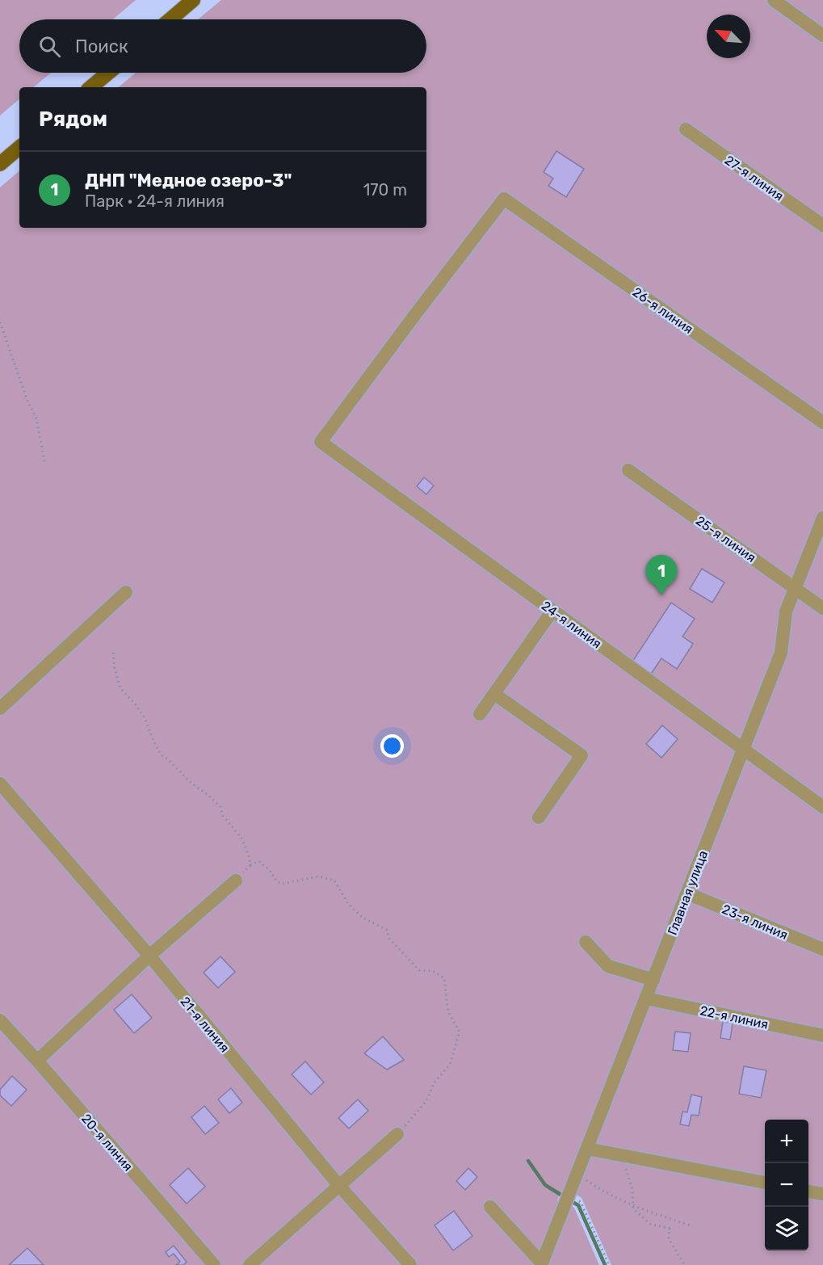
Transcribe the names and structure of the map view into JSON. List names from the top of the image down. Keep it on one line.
{"streets":{"street":["27-я линия","26-я линия","25-я линия","24-я линия","Главная улица","23-я линия","22-я линия","21-я линия","20-я линия"]},"crossings":[["26-я линия","24-я линия"],["25-я линия","Главная улица"],["24-я линия","Главная улица"],["Главная улица","23-я линия"],["Главная улица","22-я линия"]],"north":"top left","page":{"search":"Поиск","heading":"Рядом","list":[{"mark":"1","name":"ДНП \"Медное озеро-3\"","note":"Парк · 24-я линия","value":"170 m"}],"pins":"1","map_buttons":["+","−"]}}
